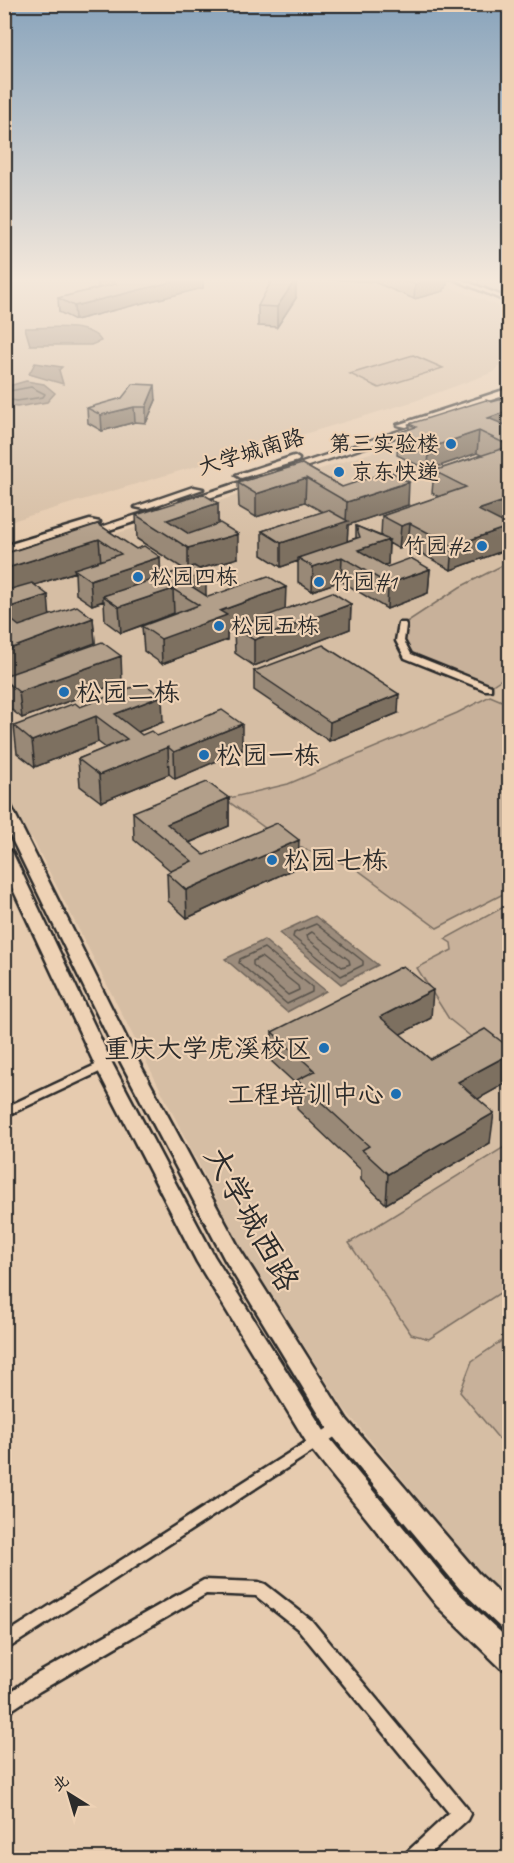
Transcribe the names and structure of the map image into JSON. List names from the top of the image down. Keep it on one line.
{"streets":{"main road":["大学城南路","大学城西路"]},"places":["第三实验楼","京东快递","竹园#2","松园四栋","竹园#1","松园五栋","松园二栋","松园一栋","松园七栋","重庆大学虎溪校区","工程培训中心"],"north":"top left"}
